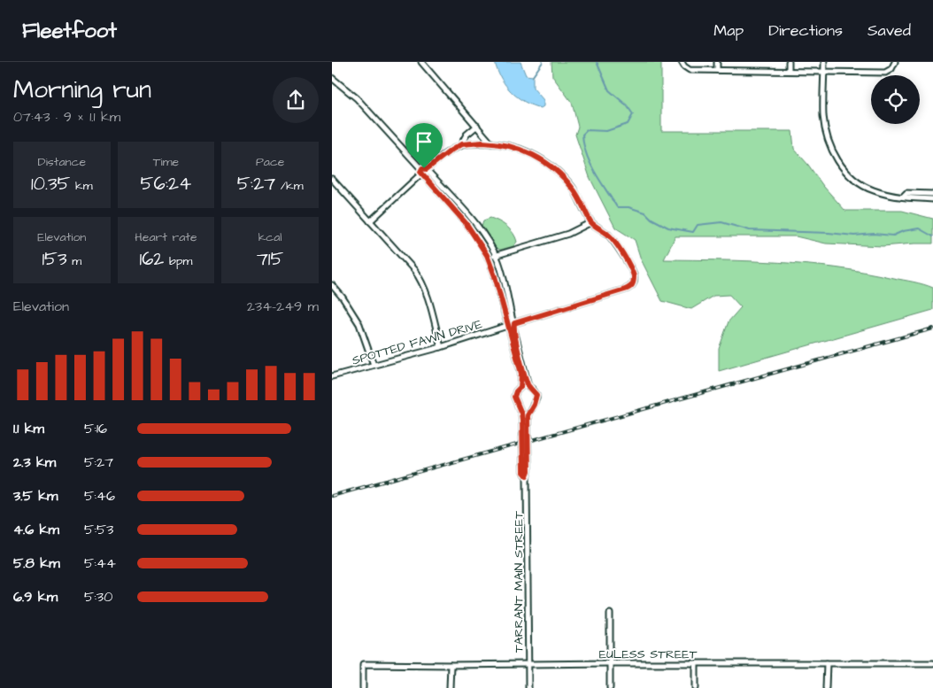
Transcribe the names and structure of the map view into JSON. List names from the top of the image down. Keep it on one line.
{"streets":{"street":["SPOTTED FAWN DRIVE","TARRANT MAIN STREET","EULESS STREET"]},"crossings":[["TARRANT MAIN STREET","EULESS STREET"]],"page":{"header":"Fleetfoot","nav":["Map","Directions","Saved"],"heading":["Morning run","07:43 · 9 × 1.1 km"],"stats":[["Distance","10.35 km"],["Time","56:24"],["Pace","5:27 /km"],["Elevation","153 m"],["Heart rate","162 bpm"],["kcal","715"]],"chart":["Elevation","234–249 m"],"list":[{"name":"1.1 km","note":"5:16"},{"name":"2.3 km","note":"5:27"},{"name":"3.5 km","note":"5:46"},{"name":"4.6 km","note":"5:53"},{"name":"5.8 km","note":"5:44"},{"name":"6.9 km","note":"5:30"}]}}
